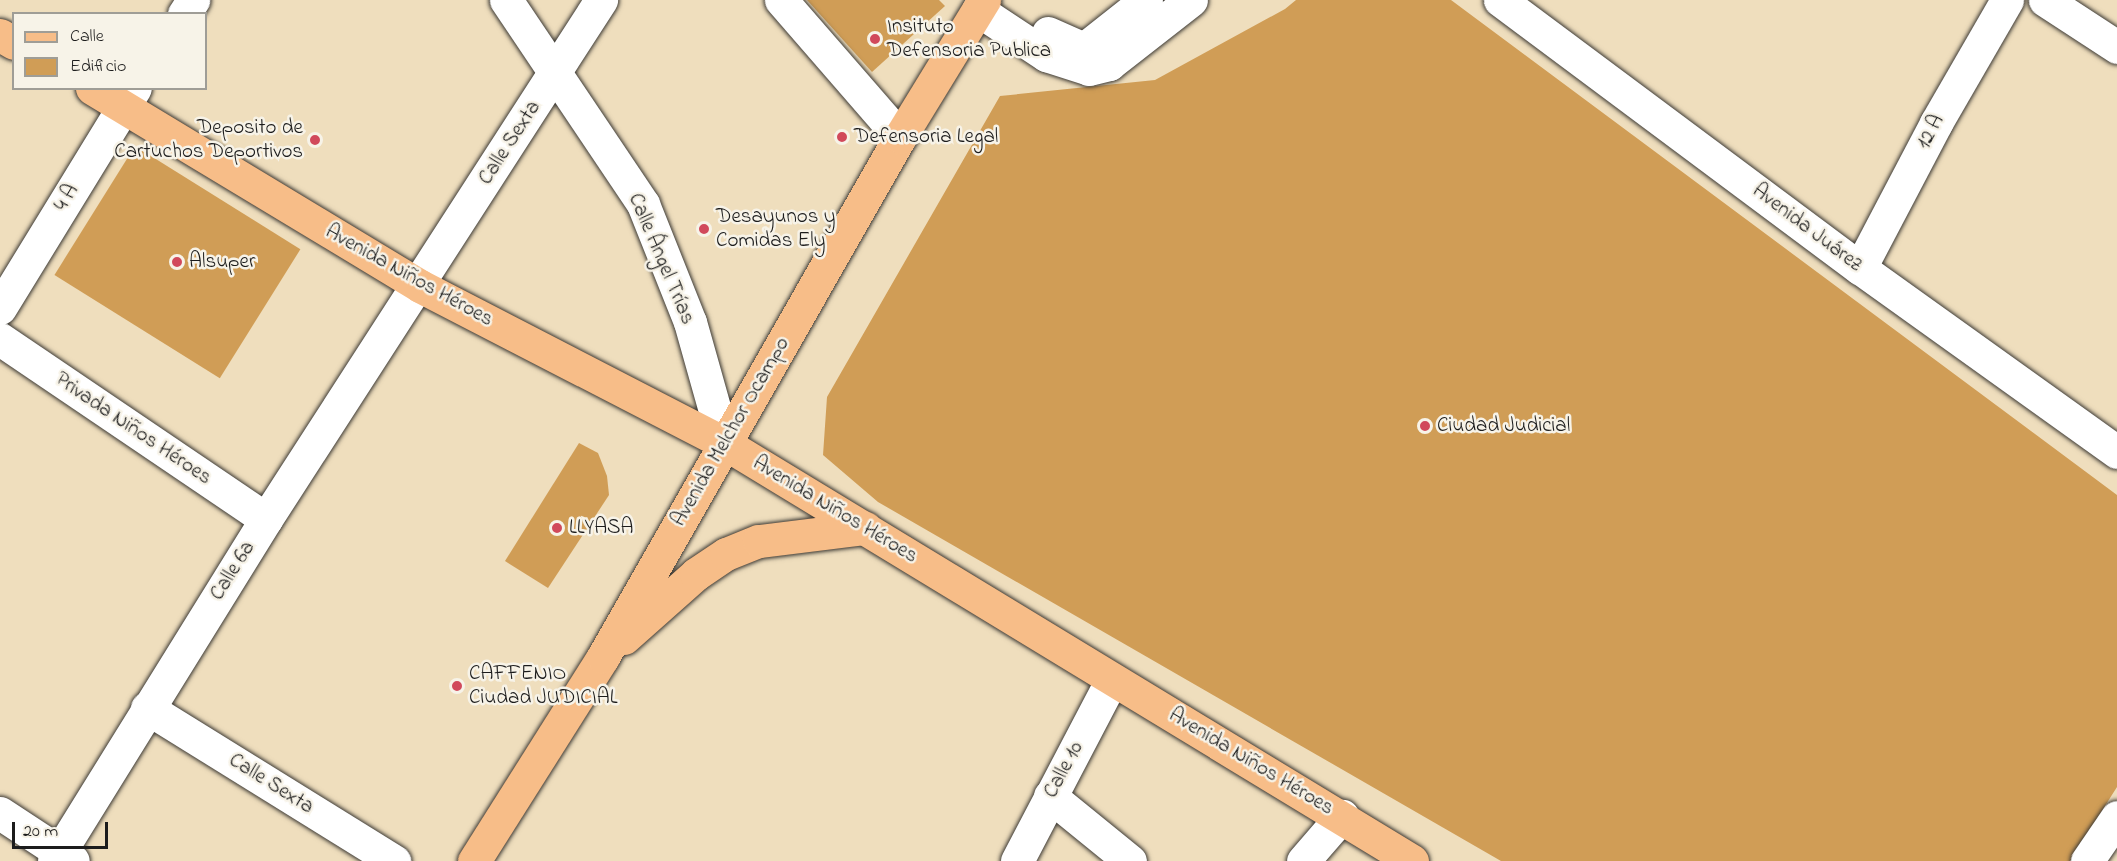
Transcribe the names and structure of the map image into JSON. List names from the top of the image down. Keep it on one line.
{"streets":{"main road":["Avenida Niños Héroes","Avenida Melchor Ocampo"],"street":["12 A","Calle Sexta","4 A","Avenida Juárez","Calle Ángel Trías","Privada Niños Héroes","Calle 6a","Calle 10"]},"crossings":[["12 A","Avenida Juárez"],["Calle Sexta","Calle Ángel Trías"],["Calle Sexta","Avenida Niños Héroes"],["Calle Sexta","Calle 6a"],["4 A","Avenida Niños Héroes"],["Calle Ángel Trías","Avenida Niños Héroes"],["Calle Ángel Trías","Avenida Melchor Ocampo"],["Avenida Niños Héroes","Avenida Melchor Ocampo"],["Avenida Niños Héroes","Calle 6a"],["Avenida Niños Héroes","Calle 10"],["Privada Niños Héroes","Calle 6a"]],"places":["Insituto Defensoria Publica","Defensoria Legal","Deposito de Cartuchos Deportivos","Desayunos y Comidas Ely","Alsuper","Ciudad Judicial","LLYASA","CAFFENIO Ciudad JUDICIAL"],"legend":["Calle","Edificio"],"scale_bar":"20 m"}
